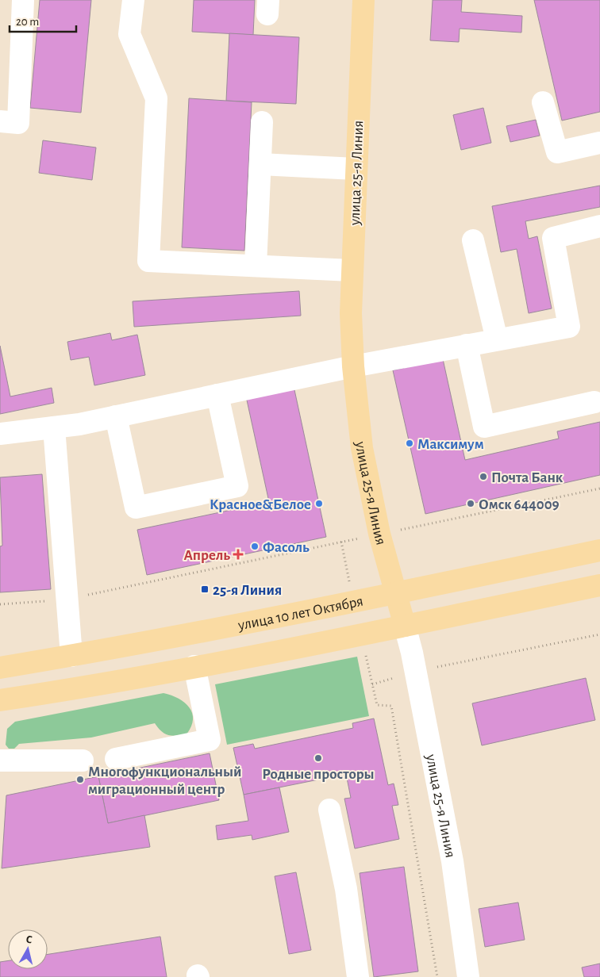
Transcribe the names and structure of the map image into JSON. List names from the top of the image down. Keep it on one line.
{"streets":{"main road":["улица 25-я Линия","улица 10 лет Октября"]},"crossings":[["улица 25-я Линия","улица 10 лет Октября"]],"places":{"other":["Максимум","Почта Банк","Красное&Белое","Омск 644009","Фасоль","Родные просторы","Многофункциональный миграционный центр"],"health":["Апрель"],"transit":["25-я Линия"]},"scale_bar":"20 m","north":"top"}
